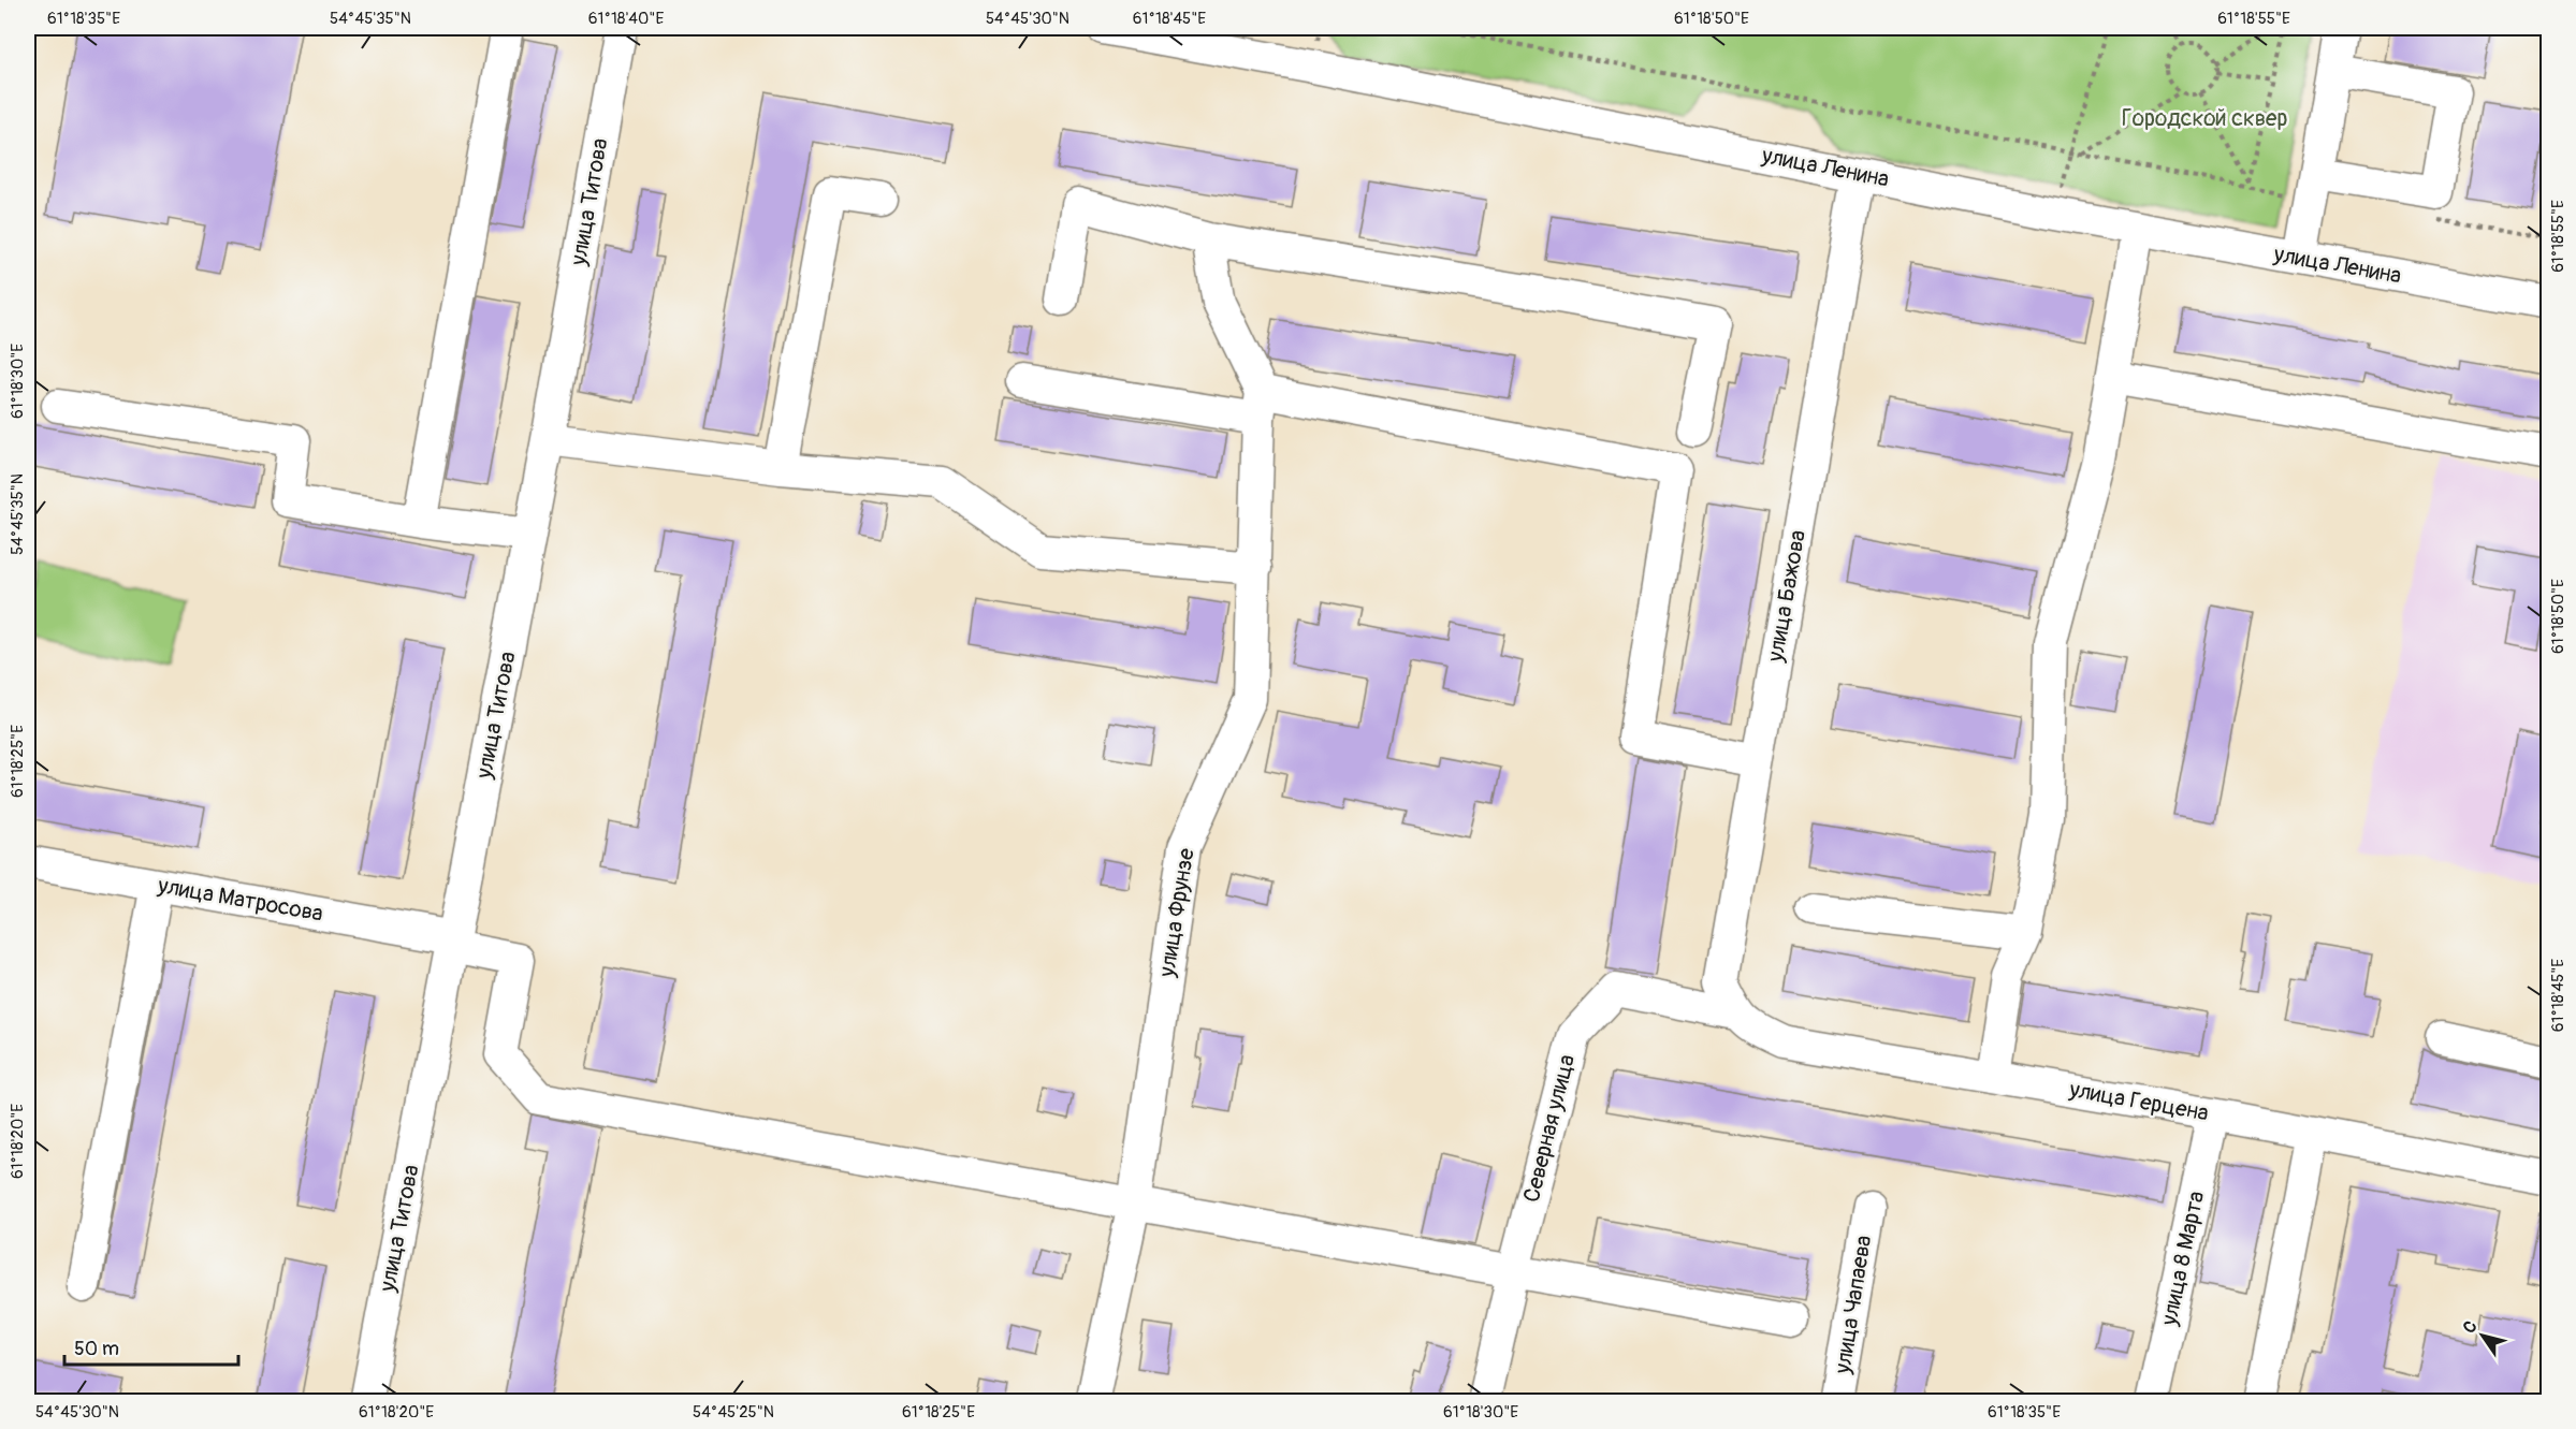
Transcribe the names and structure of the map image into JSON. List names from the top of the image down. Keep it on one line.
{"streets":{"street":["улица Ленина","улица Титова","улица Бажова","улица Матросова","улица Фрунзе","улица Герцена","Северная улица","улица 8 Марта","улица Чапаева"]},"crossings":[["улица Ленина","улица Бажова"],["улица Титова","улица Матросова"],["улица Бажова","улица Герцена"],["улица Бажова","Северная улица"],["улица Матросова","улица Фрунзе"],["улица Герцена","Северная улица"],["улица Герцена","улица 8 Марта"]],"parks":["Городской сквер"],"scale_bar":"50 m","north":"top left","coordinates":["61°18'35\"E","54°45'35\"N","61°18'40\"E","54°45'30\"N","61°18'45\"E","61°18'50\"E","61°18'55\"E","61°18'30\"E","61°18'25\"E","61°18'20\"E","54°45'25\"N"]}
